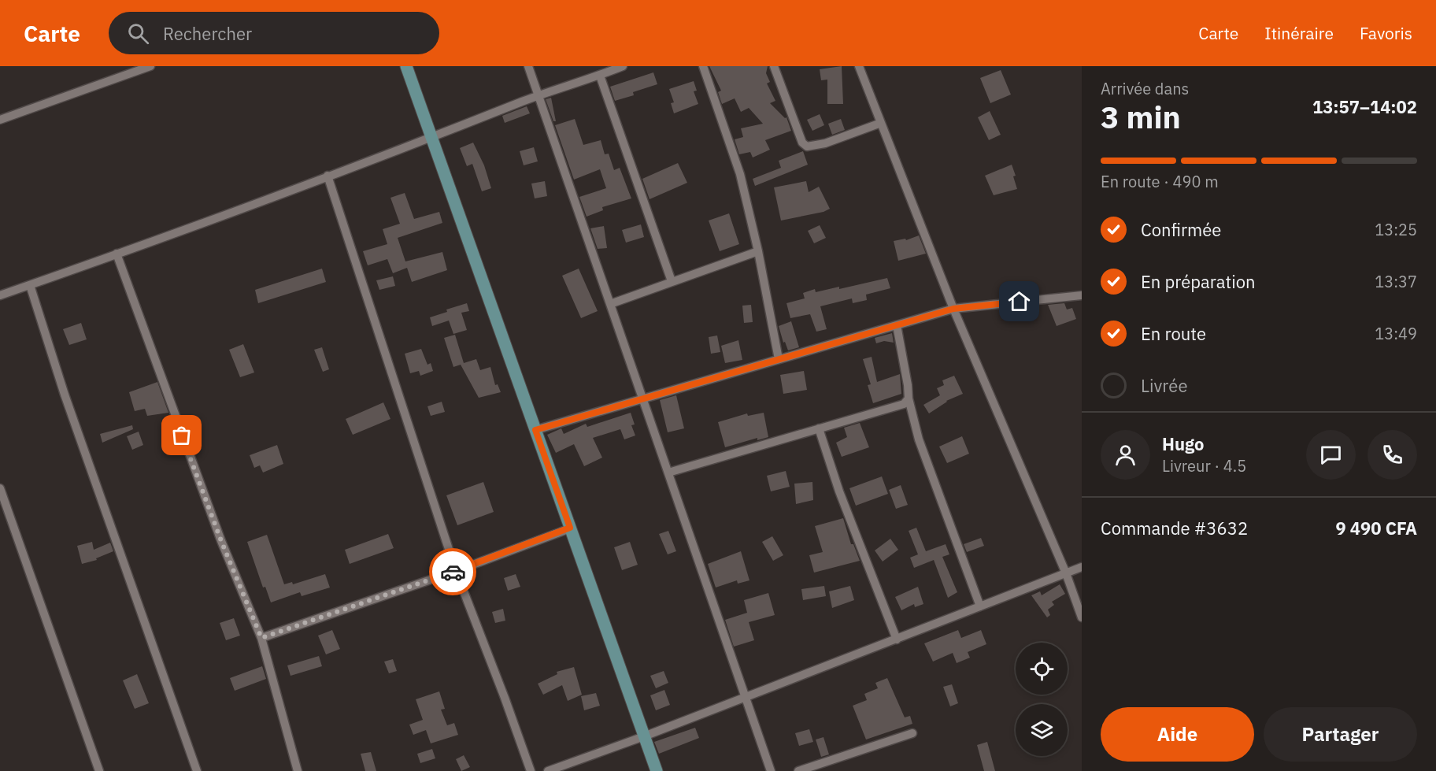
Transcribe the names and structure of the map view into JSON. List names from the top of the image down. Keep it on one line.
{"page":{"header":"Carte","search":"Rechercher","nav":["Carte","Itinéraire","Favoris"],"heading":["3 min","Arrivée dans","13:57–14:02"],"panel":["Hugo","Livreur · 4.5","Commande #3632","9 490 CFA"],"bar":"En route · 490 m","list":[["Confirmée","13:25"],["En préparation","13:37"],["En route","13:49"],"Livrée"],"buttons":["Aide","Partager"]}}
